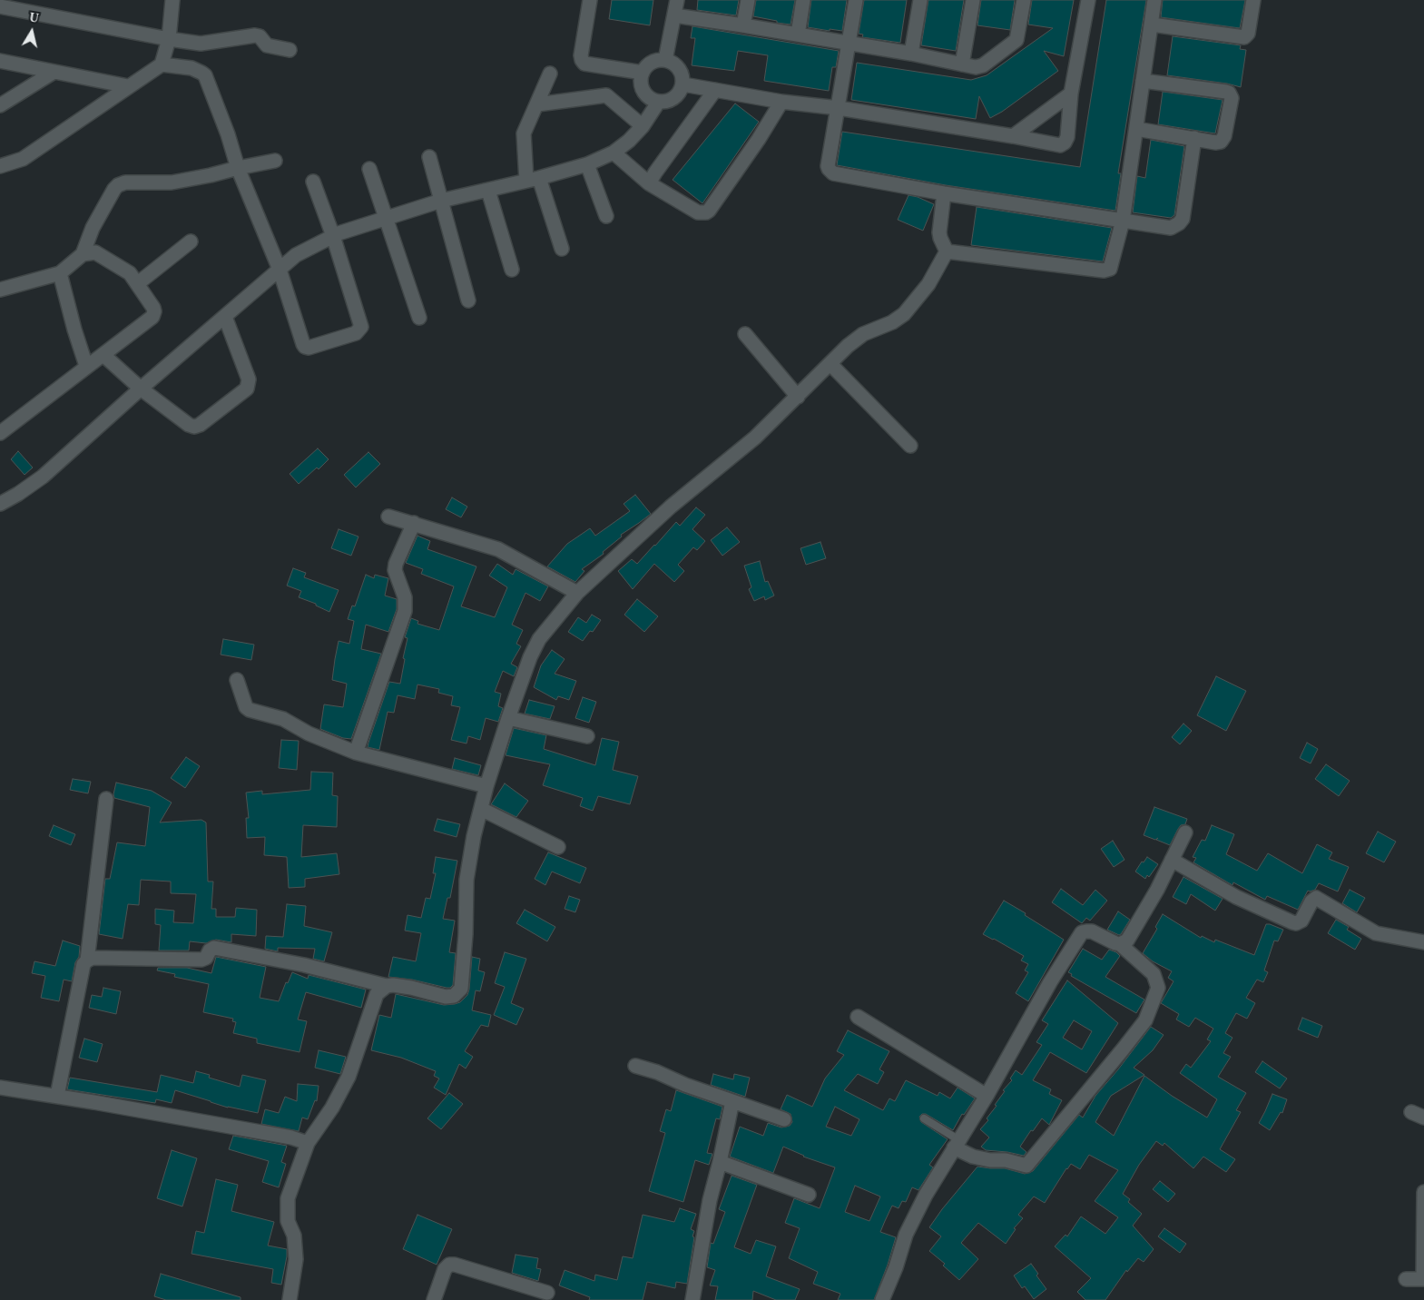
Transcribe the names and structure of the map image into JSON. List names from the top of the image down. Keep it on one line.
{"north":"top"}
